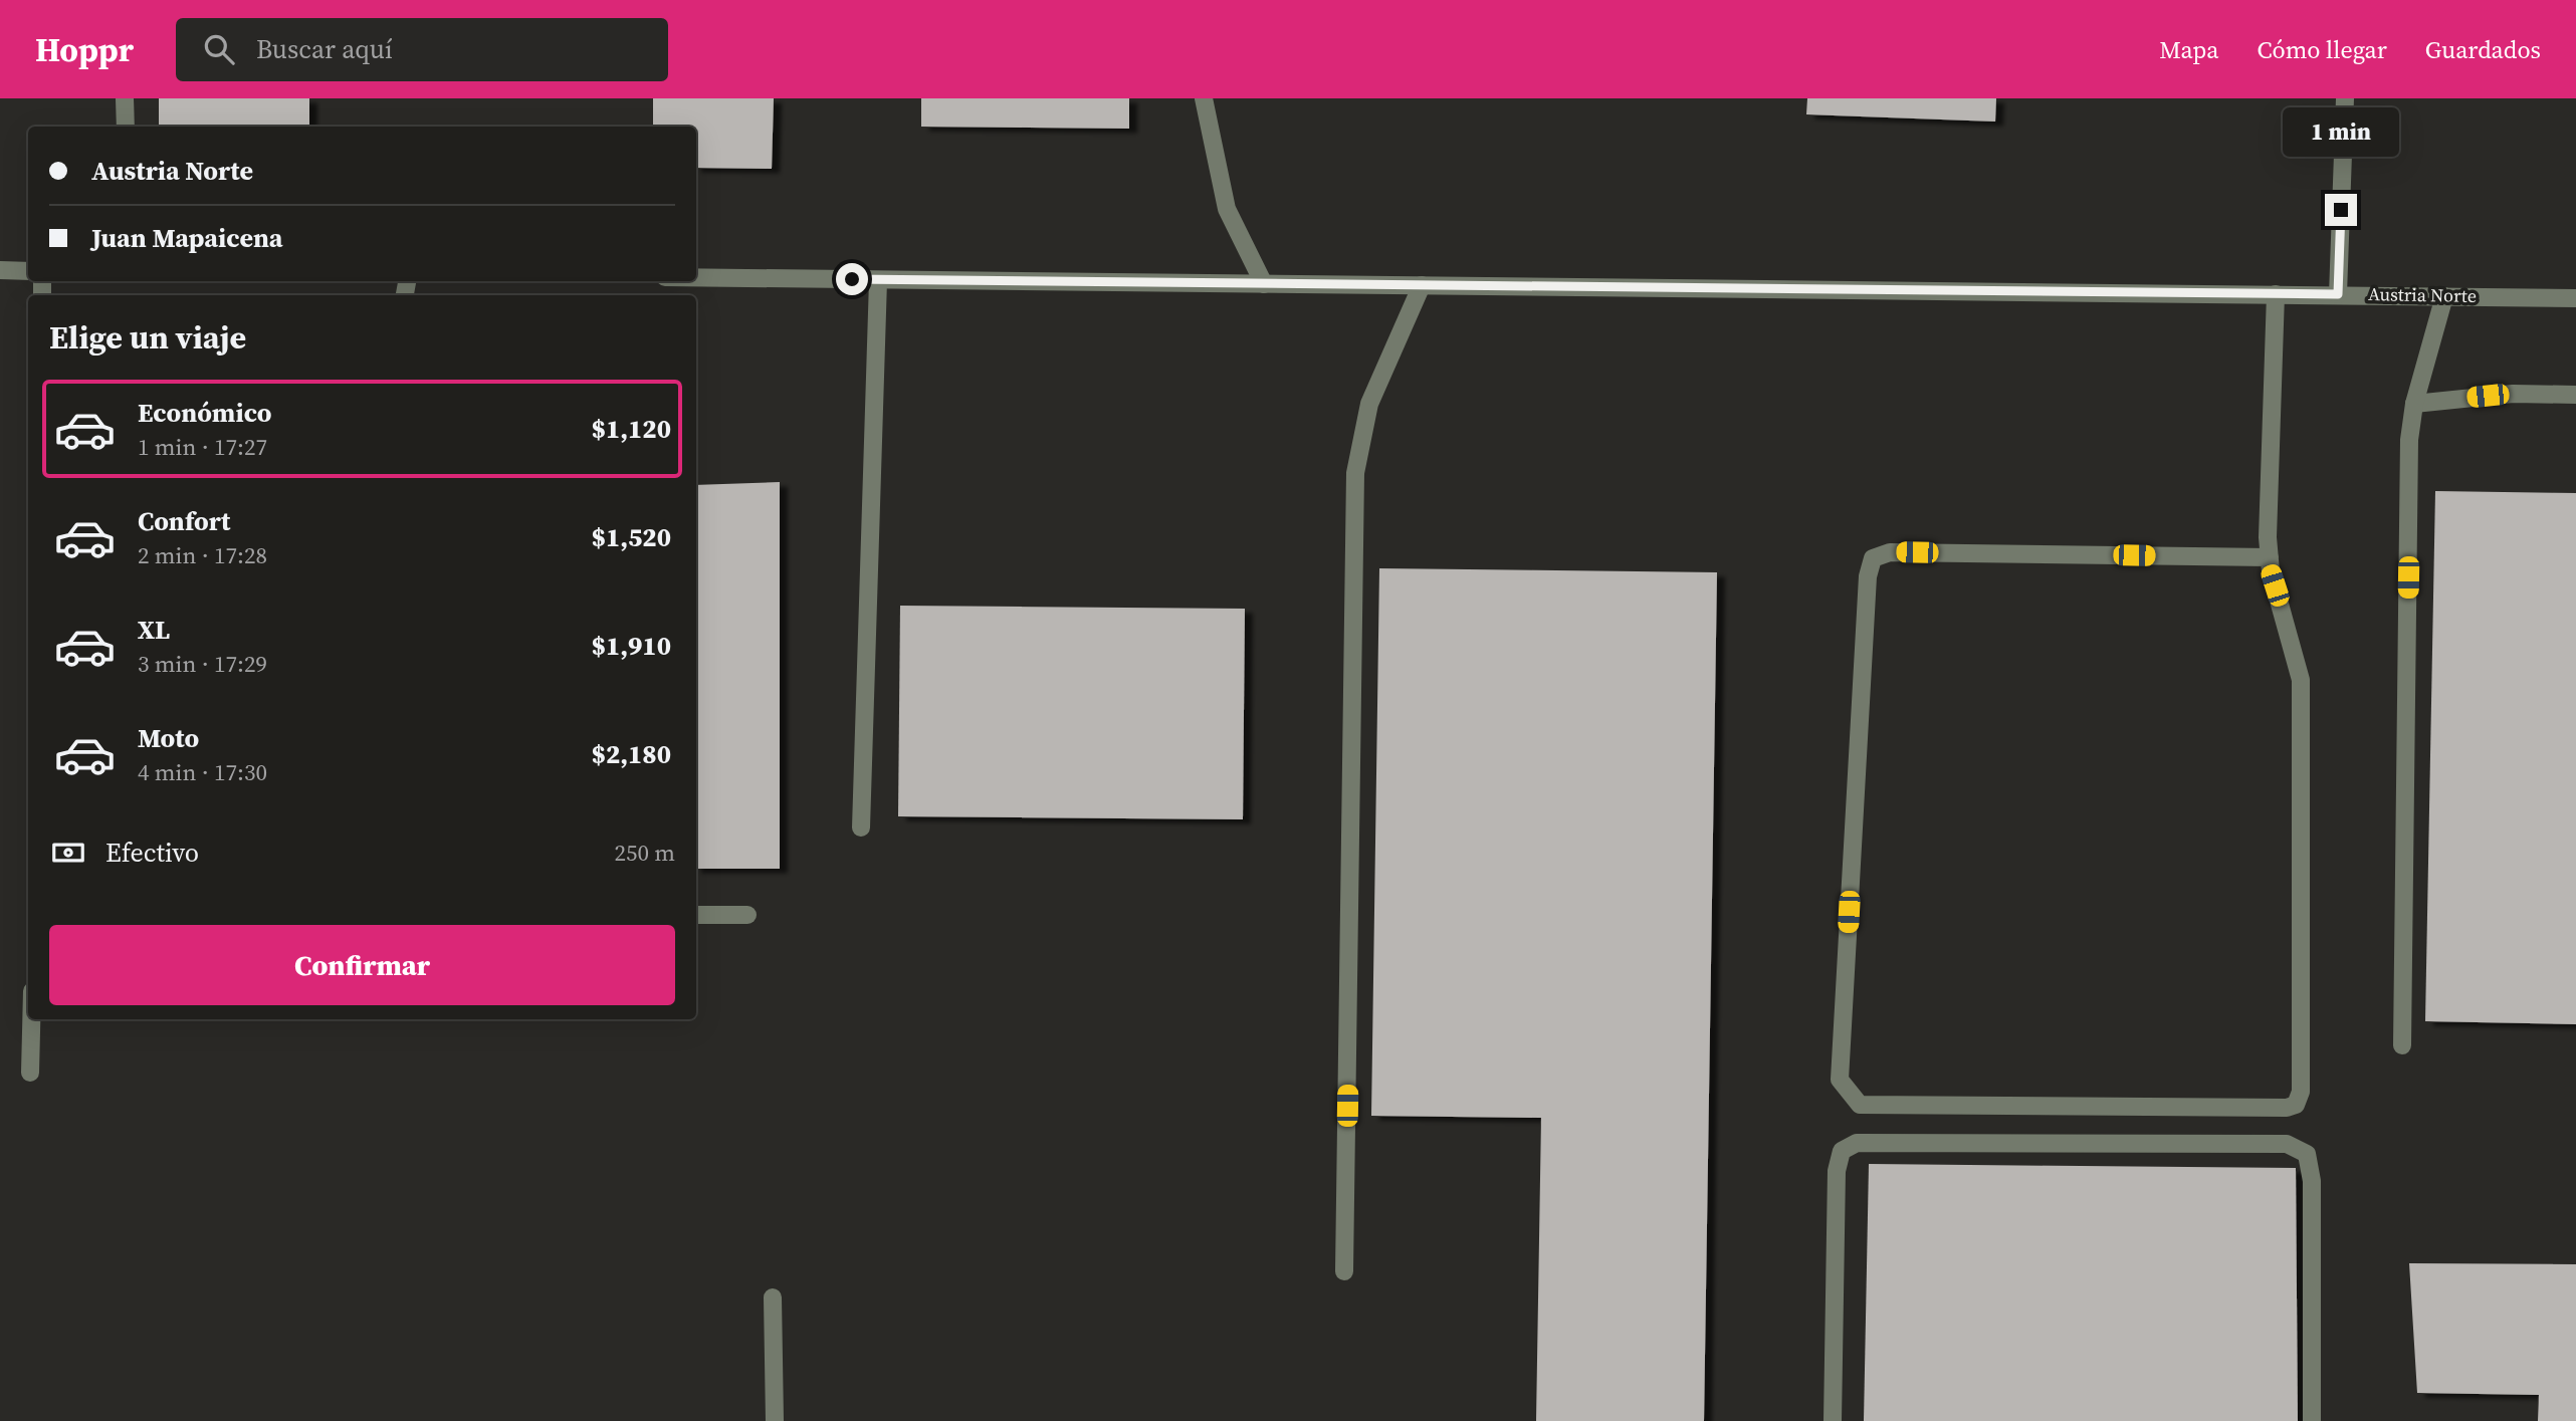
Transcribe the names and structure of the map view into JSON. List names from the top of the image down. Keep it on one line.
{"streets":{"street":["Austria Norte"]},"page":{"header":"Hoppr","search":"Buscar aquí","nav":["Mapa","Cómo llegar","Guardados"],"bubble":"1 min","banner":["Austria Norte","Juan Mapaicena"],"heading":"Elige un viaje","list":[{"name":"Económico","note":"1 min · 17:27","value":"$1,120"},{"name":"Confort","note":"2 min · 17:28","value":"$1,520"},{"name":"XL","note":"3 min · 17:29","value":"$1,910"},{"name":"Moto","note":"4 min · 17:30","value":"$2,180"}],"pay":["Efectivo","250 m"],"buttons":"Confirmar"}}
